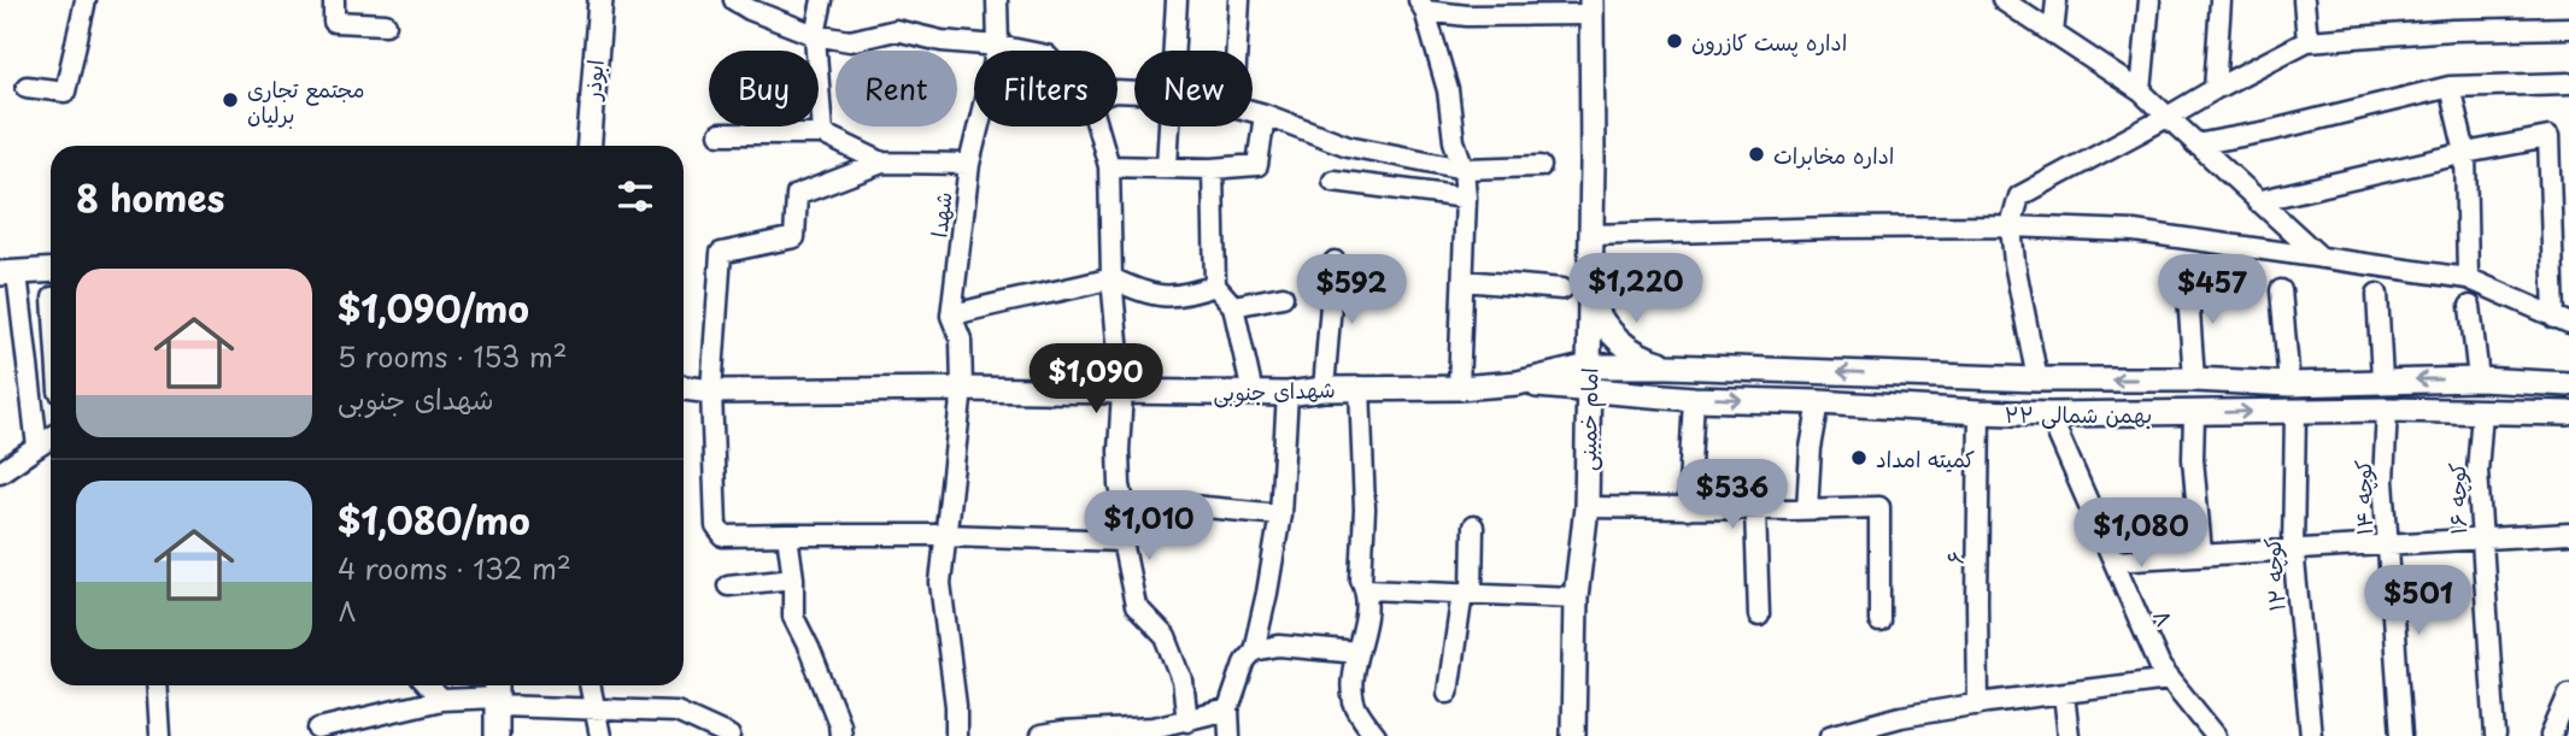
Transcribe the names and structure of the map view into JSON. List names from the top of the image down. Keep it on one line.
{"streets":{"main road":["ابوذر","شهدای جنوبی","۲۲ بهمن شمالی","امام خمینی"],"street":["شهدا","کوچه ۱۴","کوچه ۱۶","۶","کوچه ۱۲","۸"]},"crossings":[["شهدا","شهدای جنوبی"],["شهدای جنوبی","۲۲ بهمن شمالی"],["شهدای جنوبی","امام خمینی"],["۲۲ بهمن شمالی","امام خمینی"],["۲۲ بهمن شمالی","کوچه ۱۴"],["۲۲ بهمن شمالی","کوچه ۱۶"],["۲۲ بهمن شمالی","۶"],["۲۲ بهمن شمالی","کوچه ۱۲"],["۲۲ بهمن شمالی","۸"]],"places":["اداره پست کازرون","مجتمع تجاری برلیان","اداره مخابرات","کمیته امداد"],"page":{"chip":["Buy","Rent","Filters","New"],"heading":"8 homes","list":[{"name":"$1,090/mo","note":"5 rooms · 153 m² · شهدای جنوبی"},{"name":"$1,080/mo","note":"4 rooms · 132 m² · ۸"}],"price":["$1,220","$592","$457","$1,090","$536","$1,010","$1,080","$501"]}}
